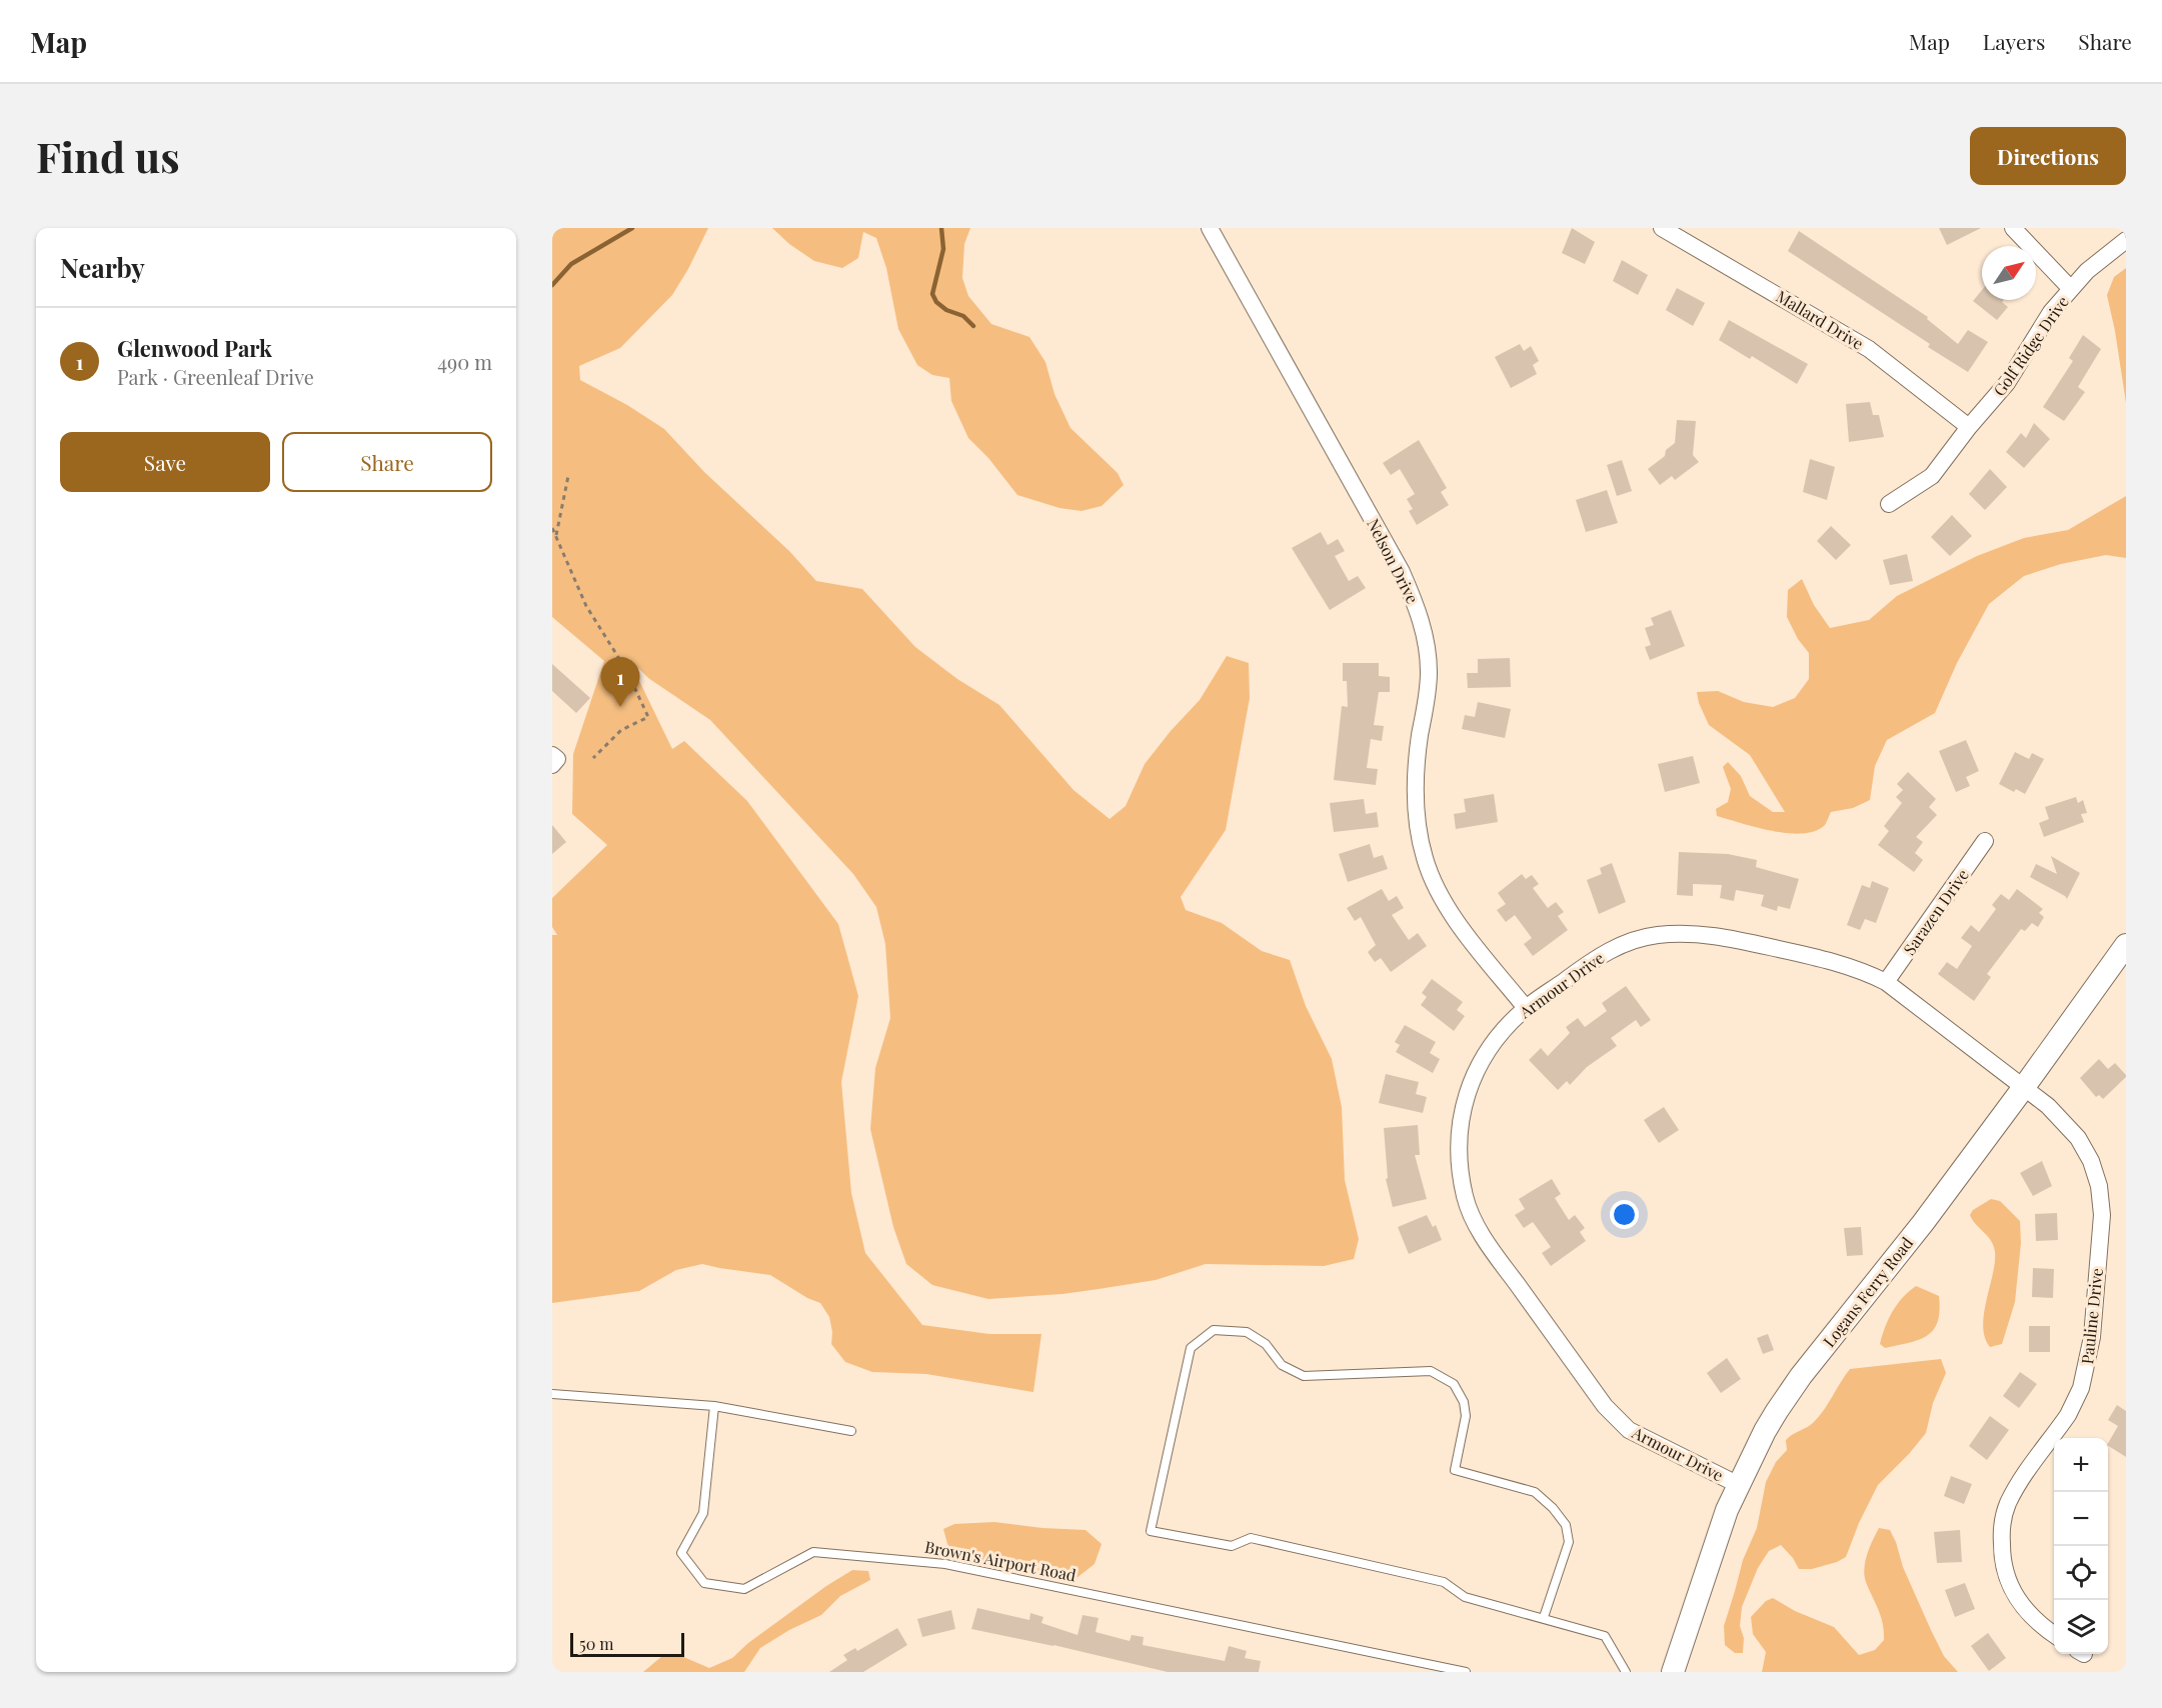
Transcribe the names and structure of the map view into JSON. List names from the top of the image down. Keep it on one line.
{"streets":{"street":["Mallard Drive","Golf Ridge Drive","Nelson Drive","Sarazen Drive","Armour Drive","Logans Ferry Road","Pauline Drive"],"lane":["Brown's Airport Road"]},"crossings":[["Mallard Drive","Golf Ridge Drive"],["Nelson Drive","Armour Drive"],["Sarazen Drive","Armour Drive"],["Armour Drive","Logans Ferry Road"],["Armour Drive","Pauline Drive"],["Logans Ferry Road","Pauline Drive"]],"scale_bar":"50 m","north":"top right","page":{"header":"Map","nav":["Map","Layers","Share"],"buttons":["Directions",["Save","Share"]],"title":"Find us","heading":"Nearby","list":[{"mark":"1","name":"Glenwood Park","note":"Park · Greenleaf Drive","value":"490 m"}],"pins":"1","map_buttons":["+","−"],"scale":"50 m"}}
